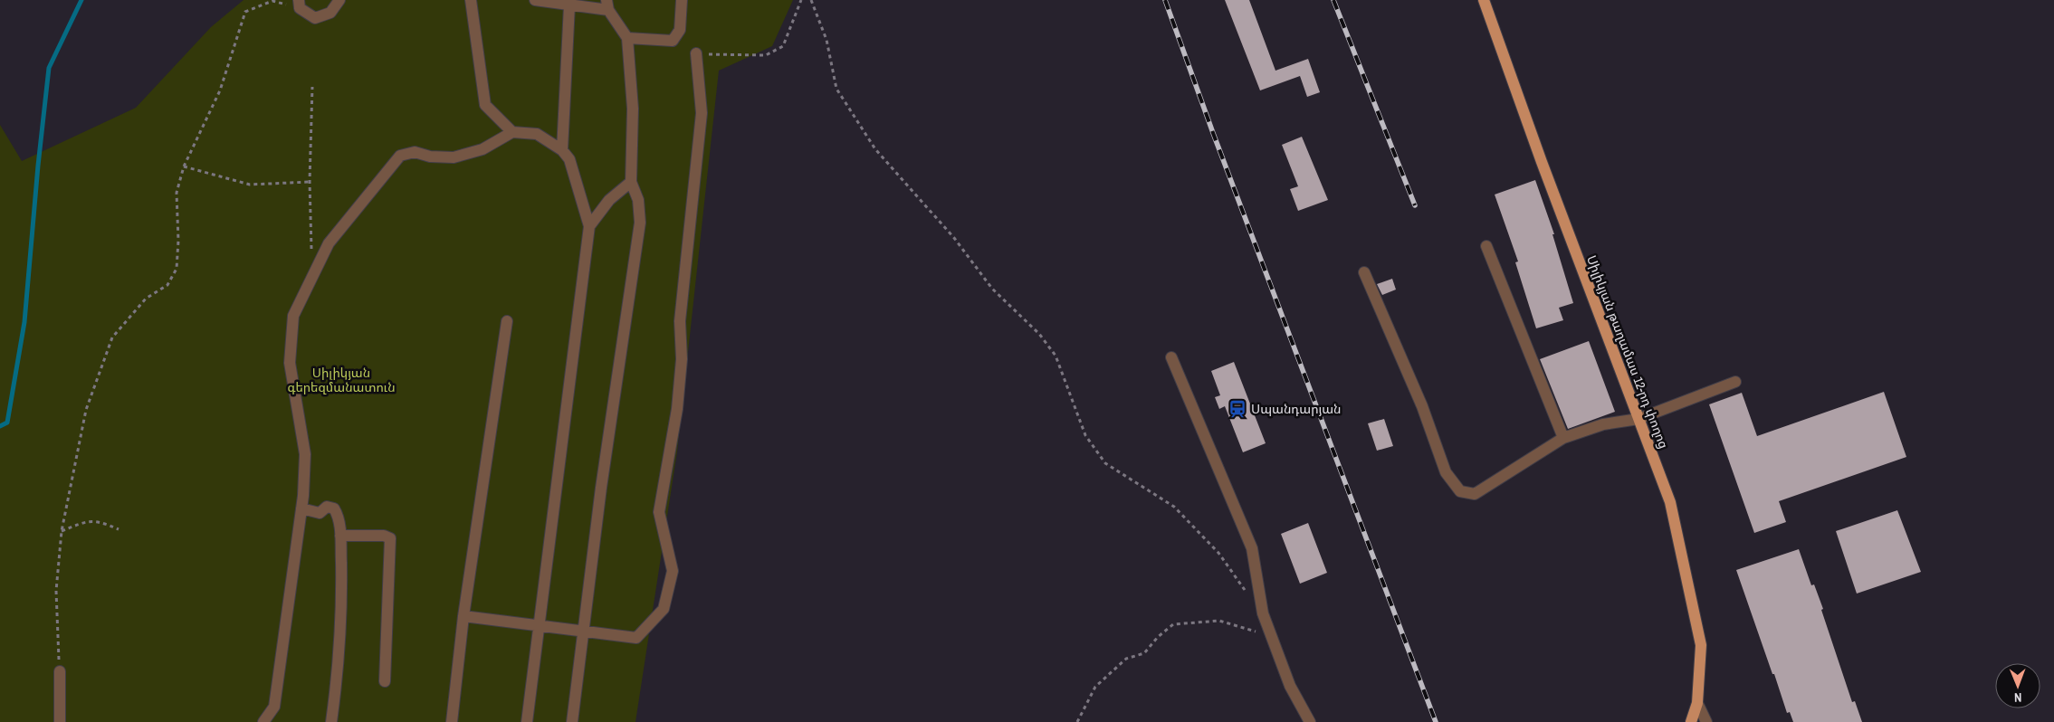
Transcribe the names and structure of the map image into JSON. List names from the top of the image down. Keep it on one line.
{"streets":{"main road":["Սիլիկյան թաղամաս 12-րդ փողոց"]},"parks":["Սիլիկյան գերեզմանատուն"],"places":{"station":["Սպանդարյան"]},"north":"bottom"}
